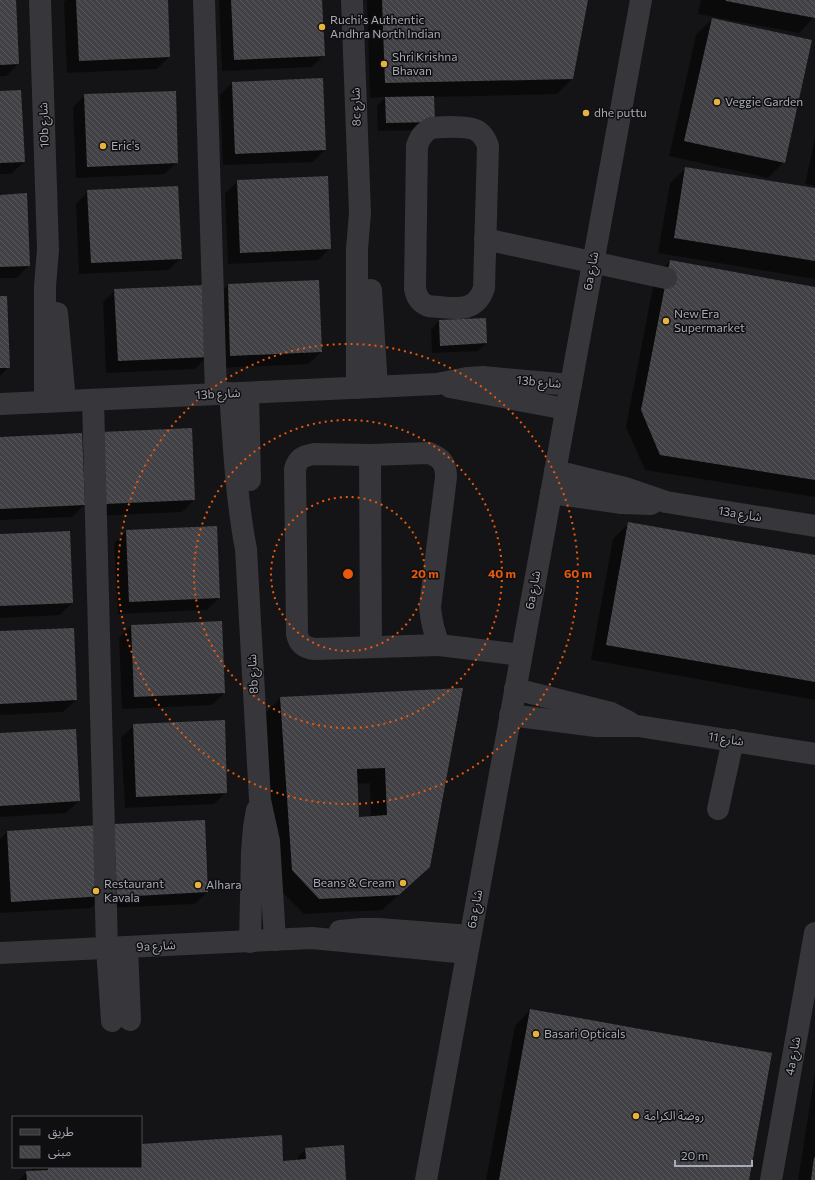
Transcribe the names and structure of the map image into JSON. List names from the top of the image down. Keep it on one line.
{"streets":{"street":["8c شارع","10b شارع","6a شارع","13b شارع","13a شارع","8b شارع","شارع 11","9a شارع","4a شارع"]},"crossings":[["8c شارع","13b شارع"],["10b شارع","13b شارع"],["6a شارع","13b شارع"],["6a شارع","13a شارع"],["6a شارع","شارع 11"],["6a شارع","9a شارع"],["13b شارع","8b شارع"],["8b شارع","9a شارع"]],"places":["Ruchi's Authentic Andhra North Indian","Shri Krishna Bhavan","Veggie Garden","dhe puttu","Eric's","New Era Supermarket","Beans & Cream","Alhara","Restaurant Kavala","Basari Opticals","روضة الكرامة"],"legend":["طريق","مبنى"],"scale_bar":"20 m","rings":["20 m","40 m","60 m"]}
